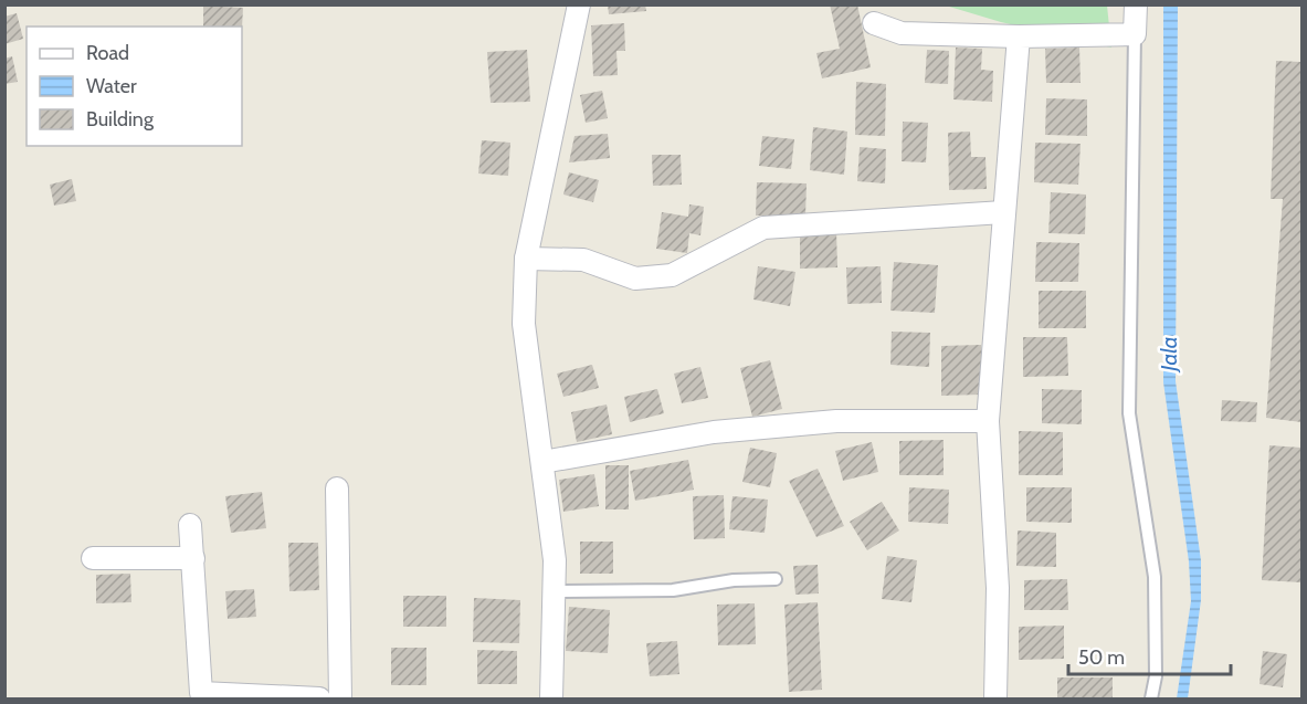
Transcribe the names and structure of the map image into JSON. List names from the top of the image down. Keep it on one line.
{"water":["Jala"],"legend":["Road","Water","Building"],"scale_bar":"50 m"}
